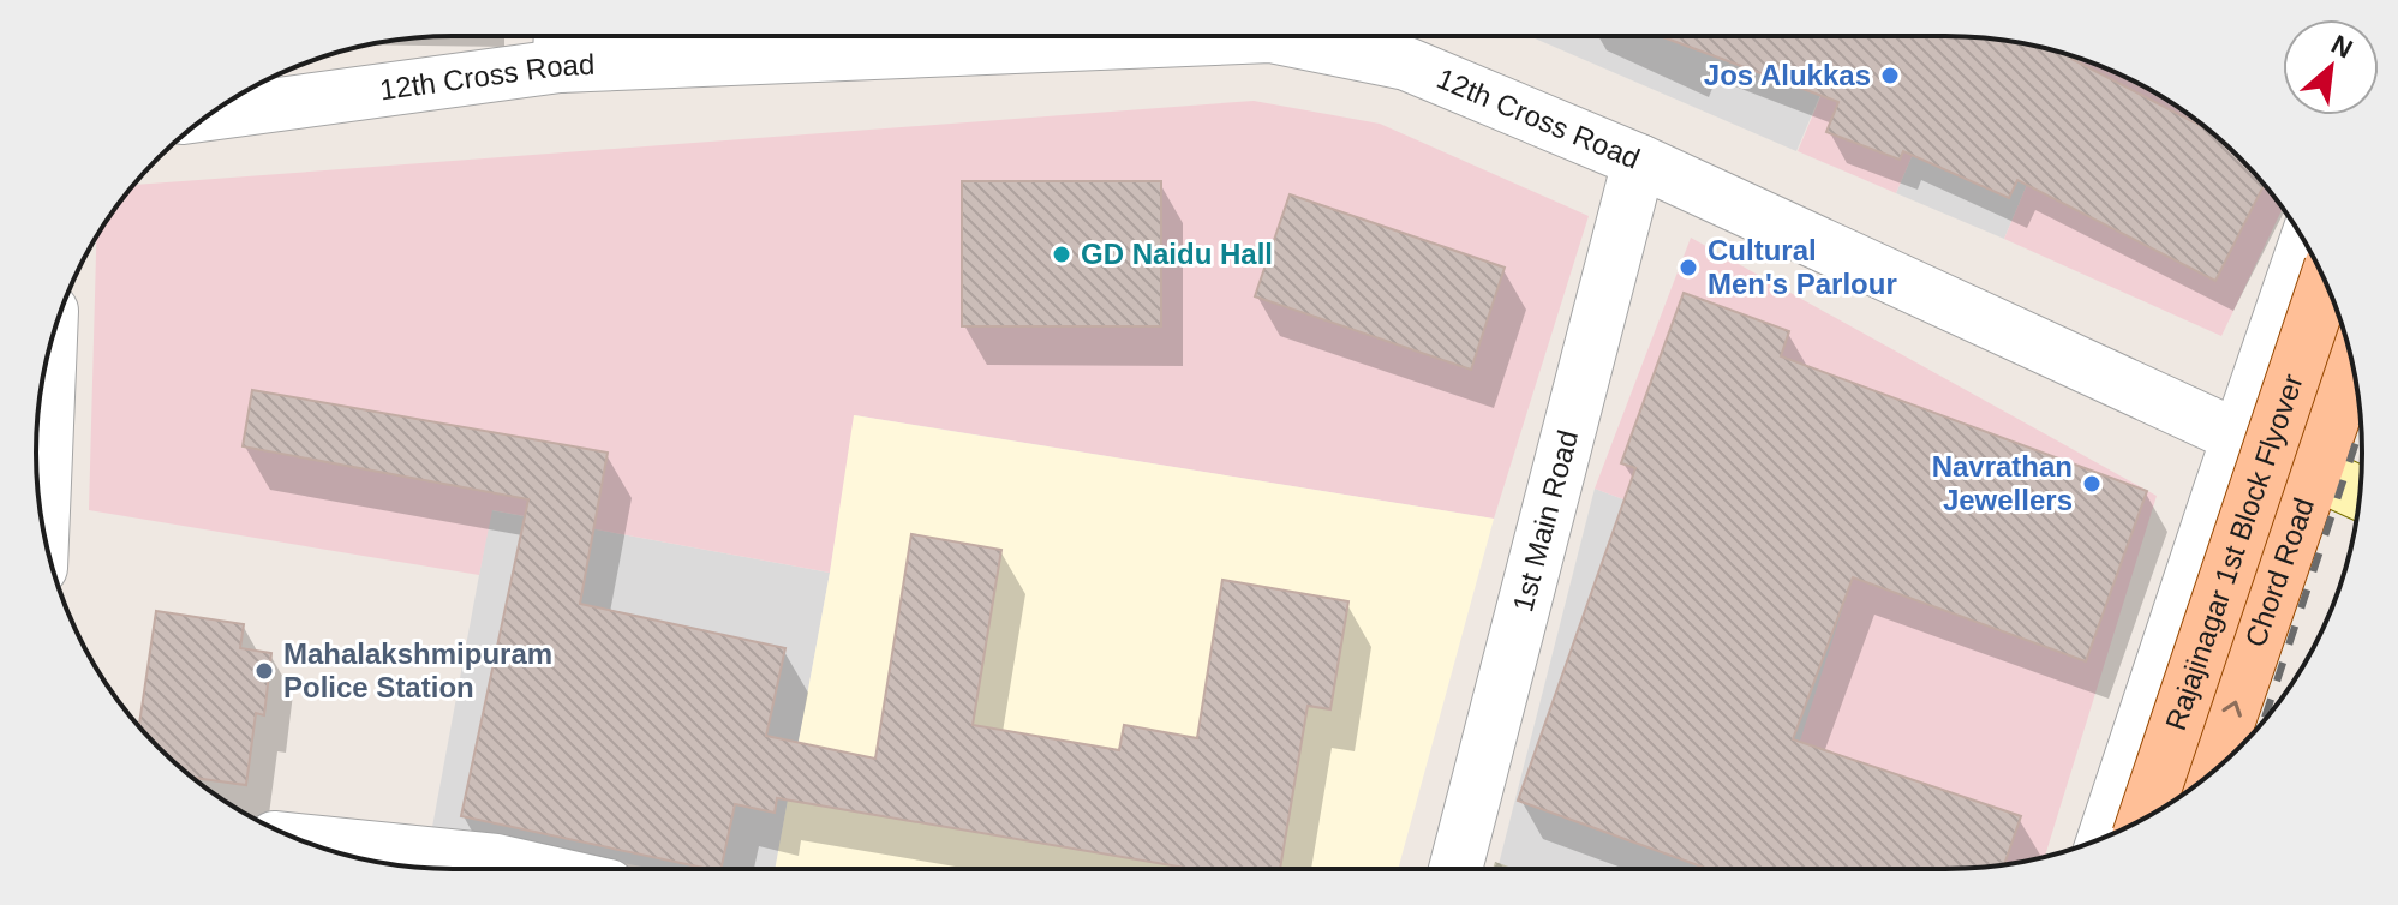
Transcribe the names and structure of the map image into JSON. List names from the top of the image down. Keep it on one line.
{"streets":{"main road":["12th Cross Road","Rajajinagar 1st Block Flyover","Chord Road"],"street":["1st Main Road"]},"crossings":[["12th Cross Road","1st Main Road"],["12th Cross Road","Chord Road"]],"one_way":["Chord Road"],"places":["Jos Alukkas","GD Naidu Hall","Cultural Men's Parlour","Navrathan Jewellers","Mahalakshmipuram Police Station"],"north":"top right"}
